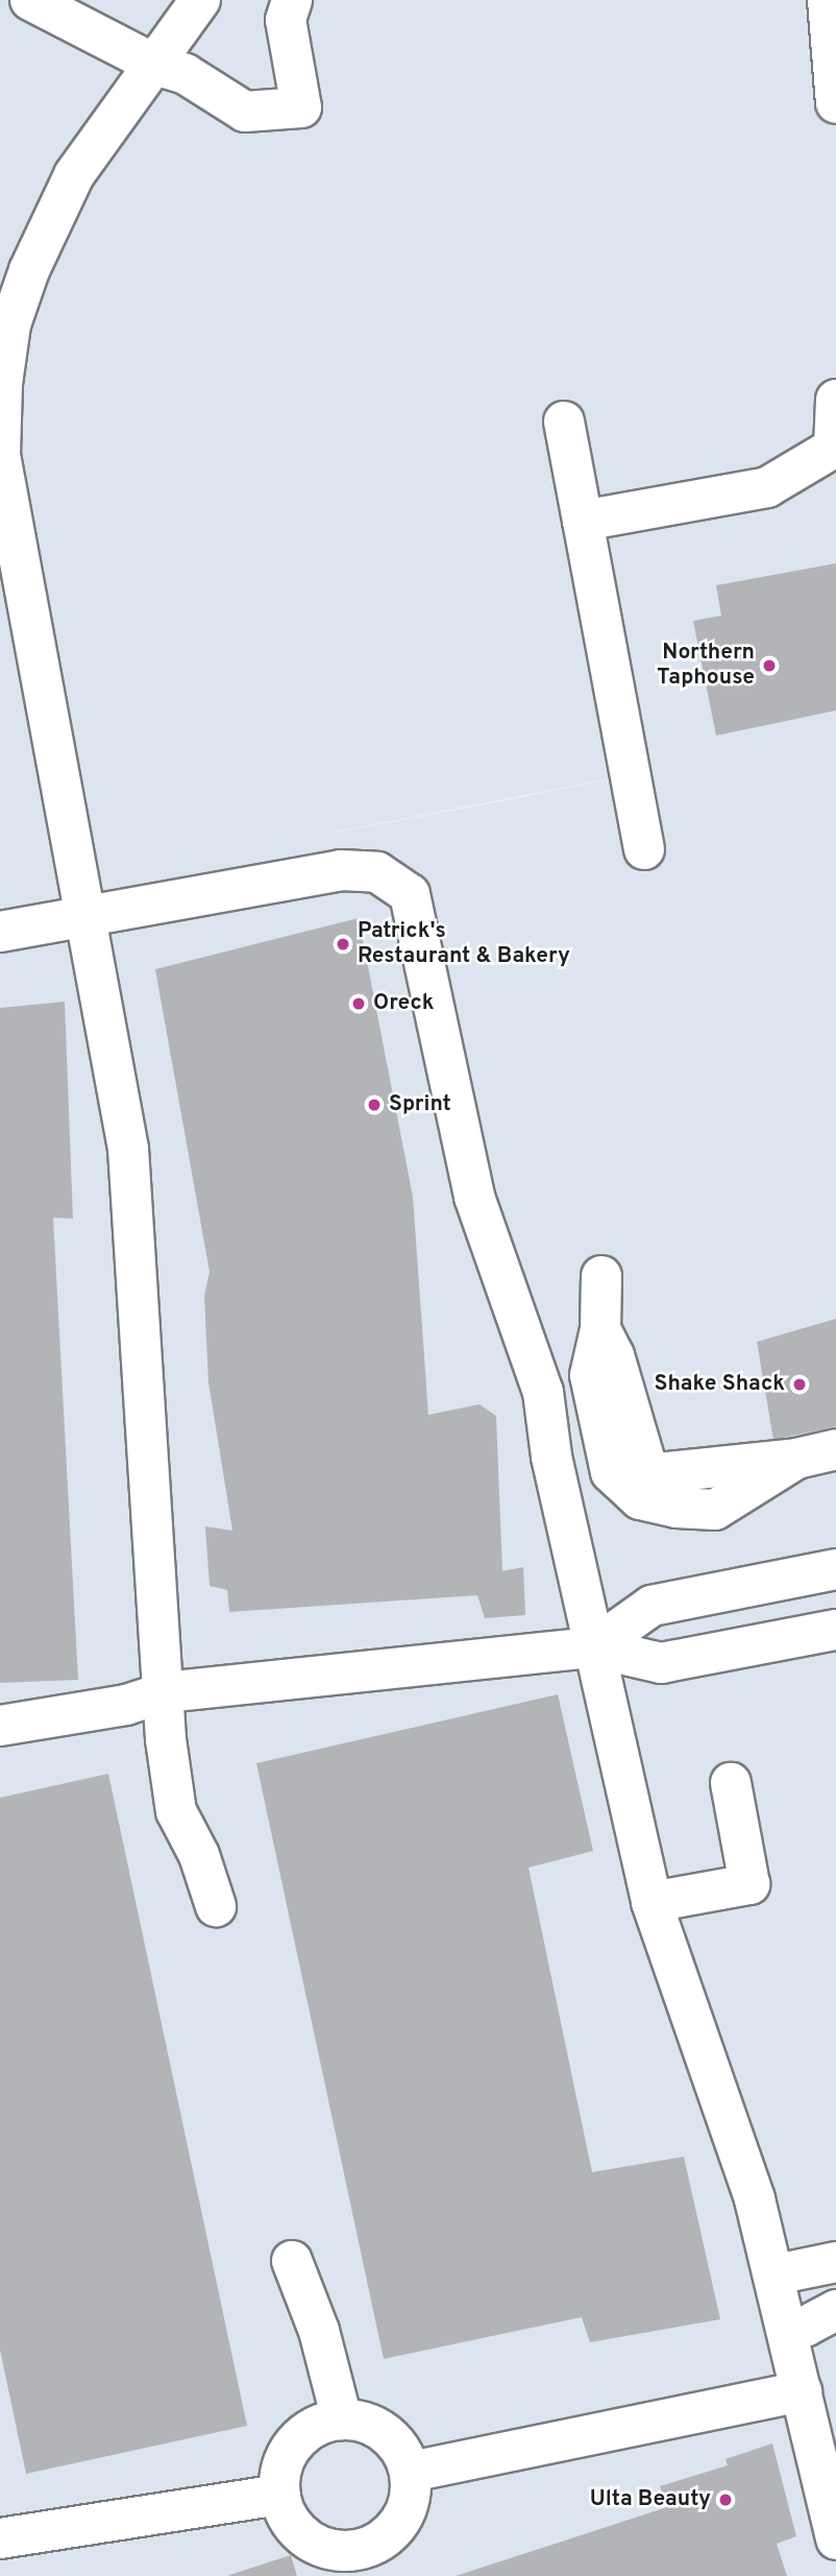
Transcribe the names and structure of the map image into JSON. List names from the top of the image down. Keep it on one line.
{"places":["Northern Taphouse","Patrick's Restaurant & Bakery","Oreck","Sprint","Shake Shack","Ulta Beauty"]}
